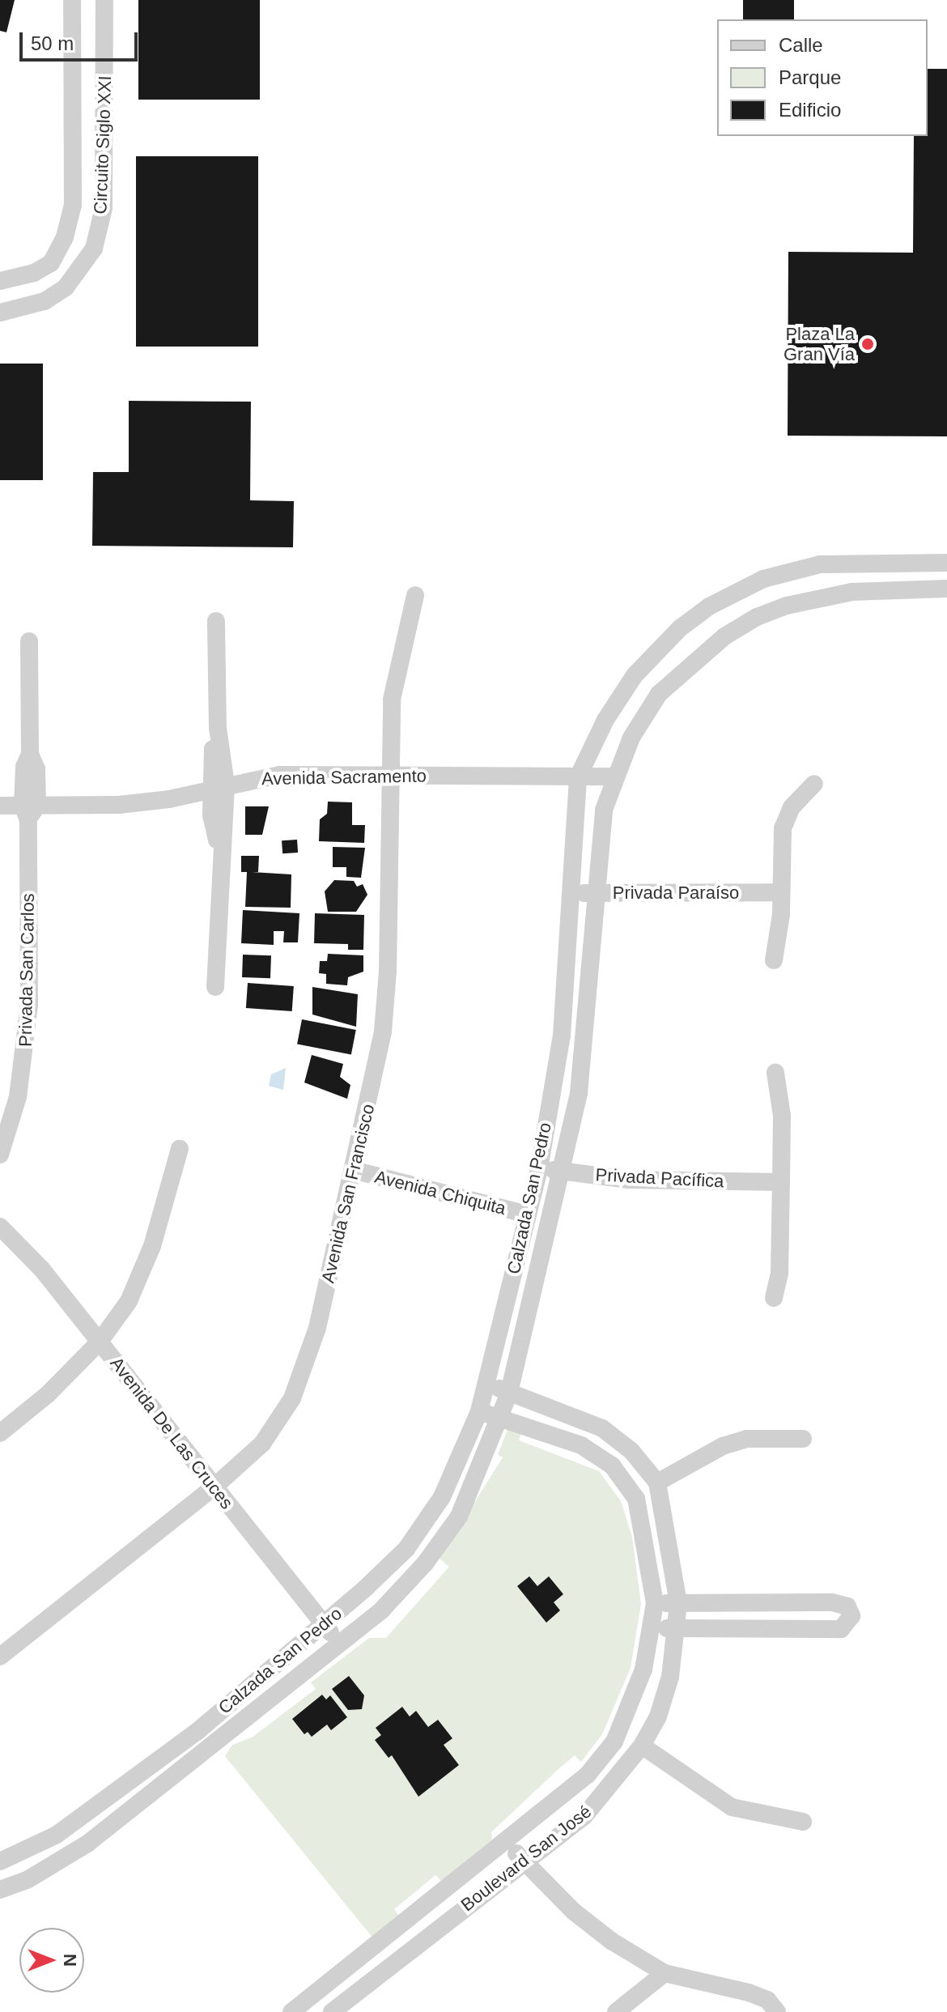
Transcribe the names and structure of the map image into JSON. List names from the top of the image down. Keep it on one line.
{"streets":{"street":["Circuito Siglo XXI","Avenida Sacramento","Privada Paraíso","Privada San Carlos","Privada Pacífica","Avenida Chiquita","Avenida San Francisco","Calzada San Pedro","Avenida De Las Cruces","Boulevard San José"]},"crossings":[["Avenida Sacramento","Privada San Carlos"],["Avenida Sacramento","Avenida San Francisco"],["Avenida Sacramento","Calzada San Pedro"],["Privada Paraíso","Calzada San Pedro"],["Privada Pacífica","Calzada San Pedro"],["Avenida Chiquita","Avenida San Francisco"],["Avenida Chiquita","Calzada San Pedro"],["Avenida San Francisco","Avenida De Las Cruces"],["Calzada San Pedro","Avenida De Las Cruces"],["Calzada San Pedro","Boulevard San José"]],"places":["Plaza La Gran Vía"],"legend":["Calle","Parque","Edificio"],"scale_bar":"50 m","north":"right"}
